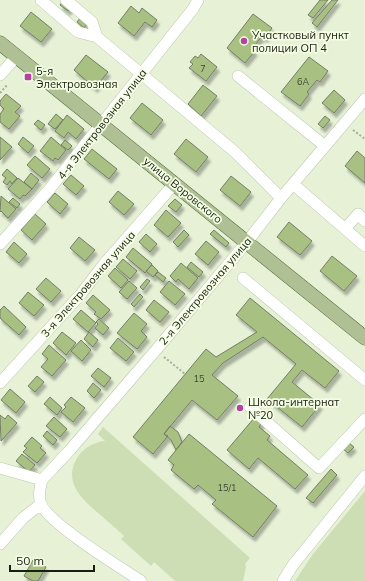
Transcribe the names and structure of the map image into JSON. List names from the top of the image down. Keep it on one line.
{"streets":{"main road":["улица Воровского"],"street":["4-я Электровозная улица","3-я Электровозная улица","2-я Электровозная улица"]},"crossings":[["4-я Электровозная улица","улица Воровского"],["улица Воровского","3-я Электровозная улица"],["улица Воровского","2-я Электровозная улица"]],"places":{"other":["Участковый пункт полиции ОП 4","Школа-интернат №20"],"transit":["5-я Электровозная"]},"house_numbers":["7","6А","15","15/1"],"scale_bar":"50 m"}
